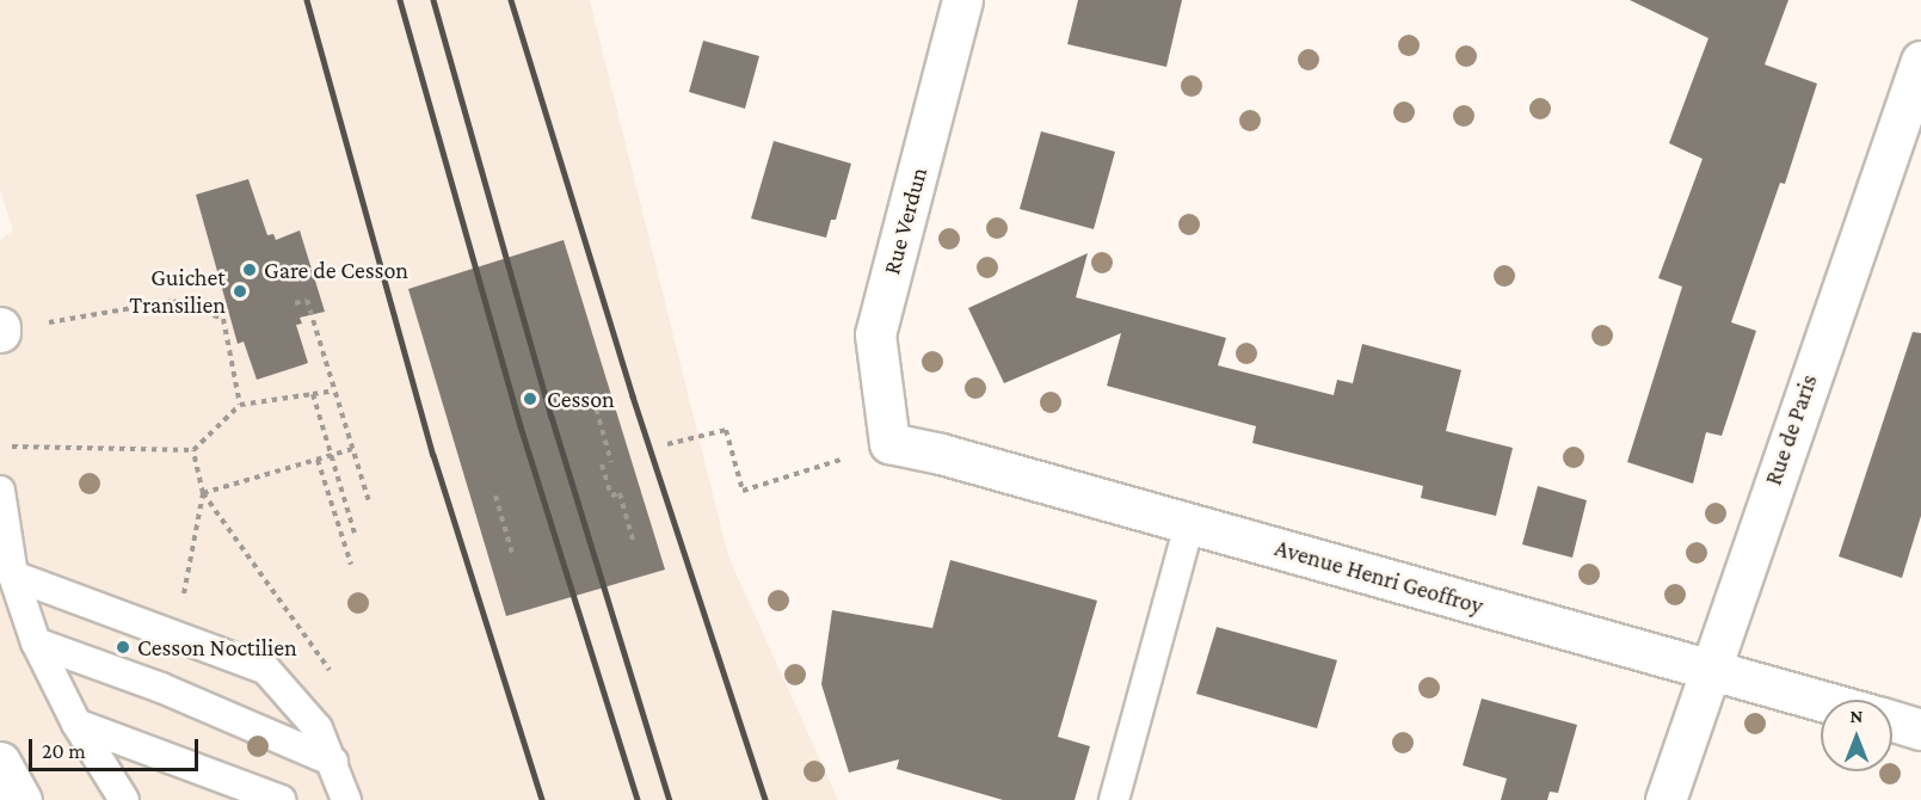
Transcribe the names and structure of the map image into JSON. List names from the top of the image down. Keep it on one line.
{"streets":{"street":["Rue Verdun","Rue de Paris","Avenue Henri Geoffroy"]},"crossings":[["Rue Verdun","Avenue Henri Geoffroy"],["Rue de Paris","Avenue Henri Geoffroy"]],"places":["Gare de Cesson","Guichet Transilien","Cesson","Cesson Noctilien"],"scale_bar":"20 m","north":"top"}
